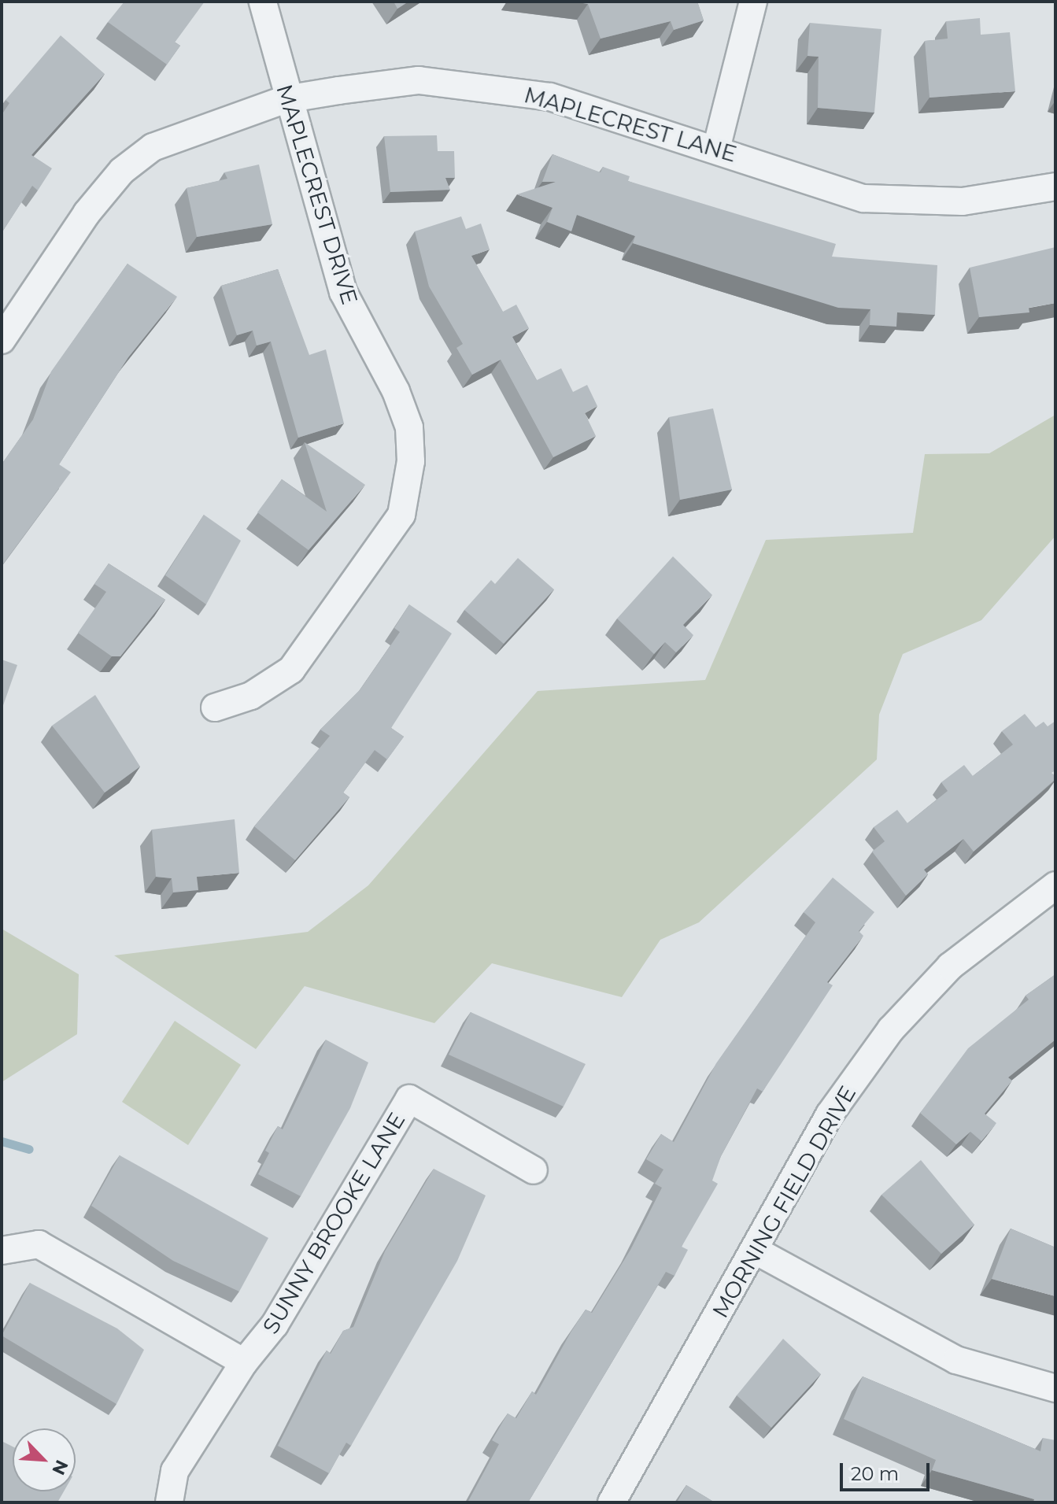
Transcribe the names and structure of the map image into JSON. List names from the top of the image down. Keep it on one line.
{"streets":{"street":["MAPLECREST LANE","MAPLECREST DRIVE","MORNING FIELD DRIVE","SUNNY BROOKE LANE"]},"crossings":[["MAPLECREST LANE","MAPLECREST DRIVE"]],"scale_bar":"20 m","north":"bottom right"}
